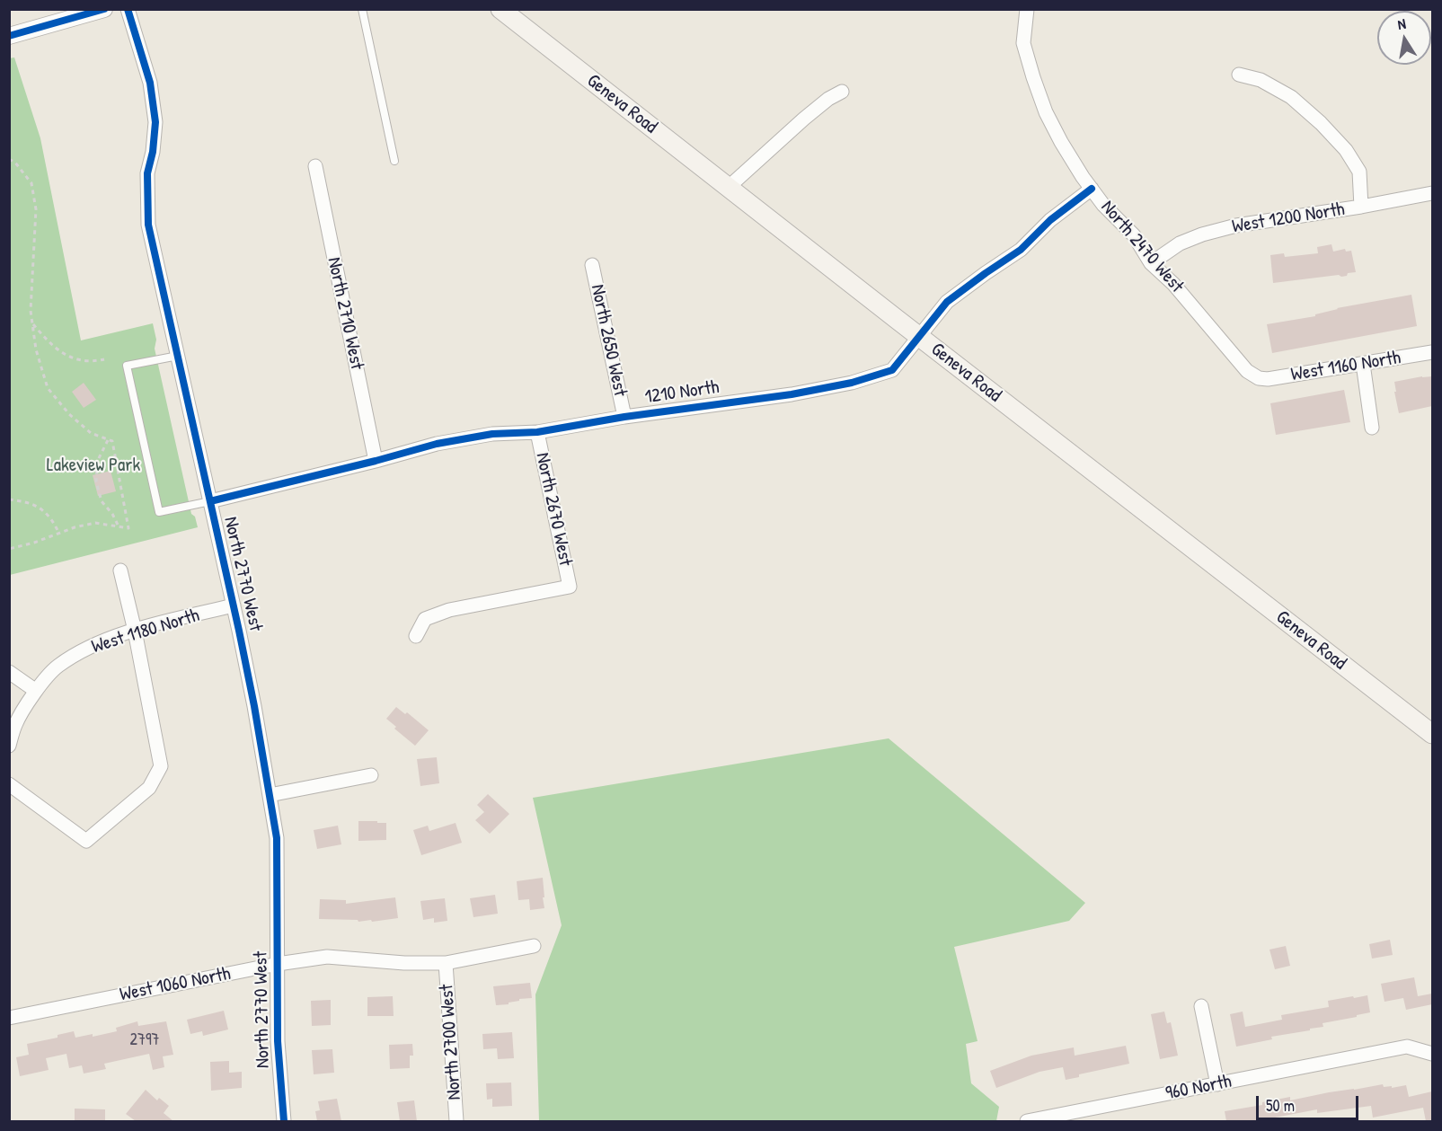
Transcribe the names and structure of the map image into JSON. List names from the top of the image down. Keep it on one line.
{"streets":{"main road":["Geneva Road"],"street":["West 1200 North","North 2470 West","North 2710 West","North 2650 West","West 1160 North","1210 North","North 2670 West","North 2770 West","West 1180 North","West 1060 North","North 2700 West","960 North"]},"crossings":[["Geneva Road","1210 North"],["West 1200 North","North 2470 West"],["North 2470 West","West 1160 North"],["North 2470 West","1210 North"],["North 2710 West","1210 North"],["North 2650 West","1210 North"],["1210 North","North 2670 West"],["1210 North","North 2770 West"],["North 2770 West","West 1180 North"],["North 2770 West","West 1060 North"],["West 1060 North","North 2700 West"]],"parks":["Lakeview Park"],"house_numbers":["2797"],"scale_bar":"50 m","north":"top"}
